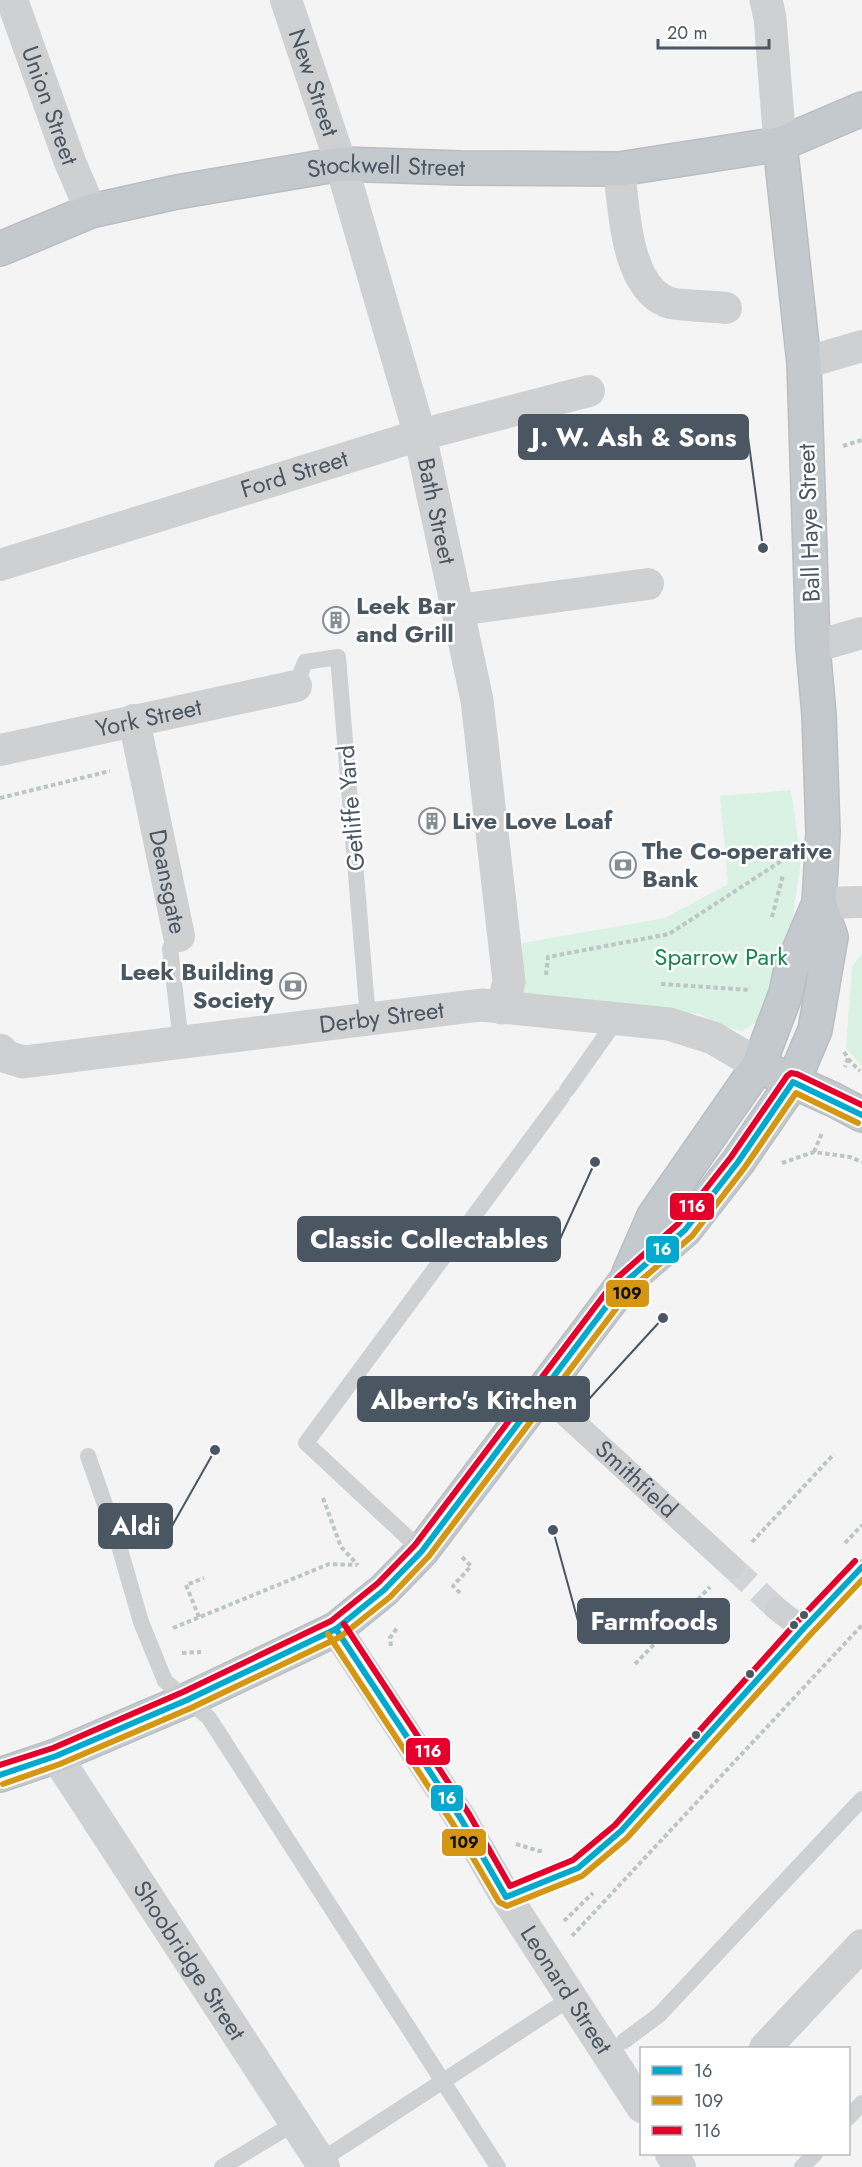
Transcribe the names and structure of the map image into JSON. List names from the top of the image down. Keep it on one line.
{"streets":{"highway":["Stockwell Street","Ball Haye Street"],"street":["New Street","Union Street","Ford Street","Bath Street","York Street","Deansgate","Derby Street","Smithfield","Shoobridge Street","Leonard Street"],"lane":["Getliffe Yard"]},"crossings":[["New Street","Stockwell Street"],["New Street","Bath Street"],["Union Street","Stockwell Street"],["Stockwell Street","Bath Street"],["Stockwell Street","Ball Haye Street"],["Ford Street","Bath Street"],["Bath Street","Derby Street"],["Ball Haye Street","Derby Street"],["York Street","Getliffe Yard"],["York Street","Deansgate"],["Getliffe Yard","Derby Street"],["Deansgate","Derby Street"]],"parks":["Sparrow Park"],"places":{"other":["J. W. Ash & Sons","Classic Collectables","Alberto's Kitchen","Aldi","Farmfoods"],"building":["Leek Bar and Grill","Live Love Loaf"],"bank":["The Co-operative Bank","Leek Building Society"]},"lines":["transit line 116","transit line 16","transit line 109"],"legend":["16","109","116"],"scale_bar":"20 m"}
